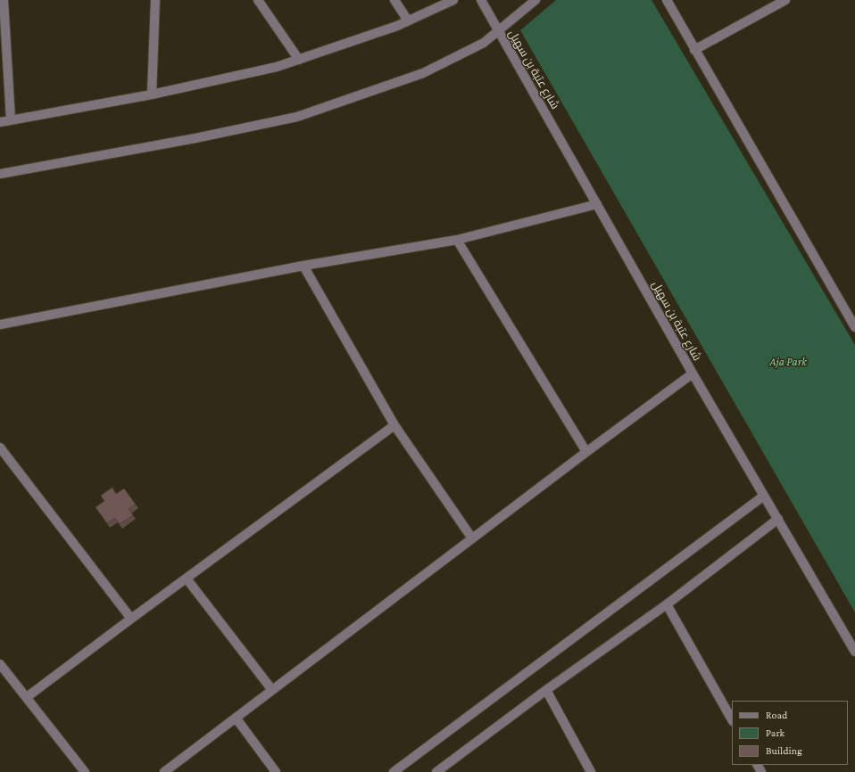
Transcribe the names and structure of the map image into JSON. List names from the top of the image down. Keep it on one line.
{"streets":{"street":["شارع عتبة بن سهيل"]},"parks":["Aja Park"],"legend":["Road","Park","Building"]}
